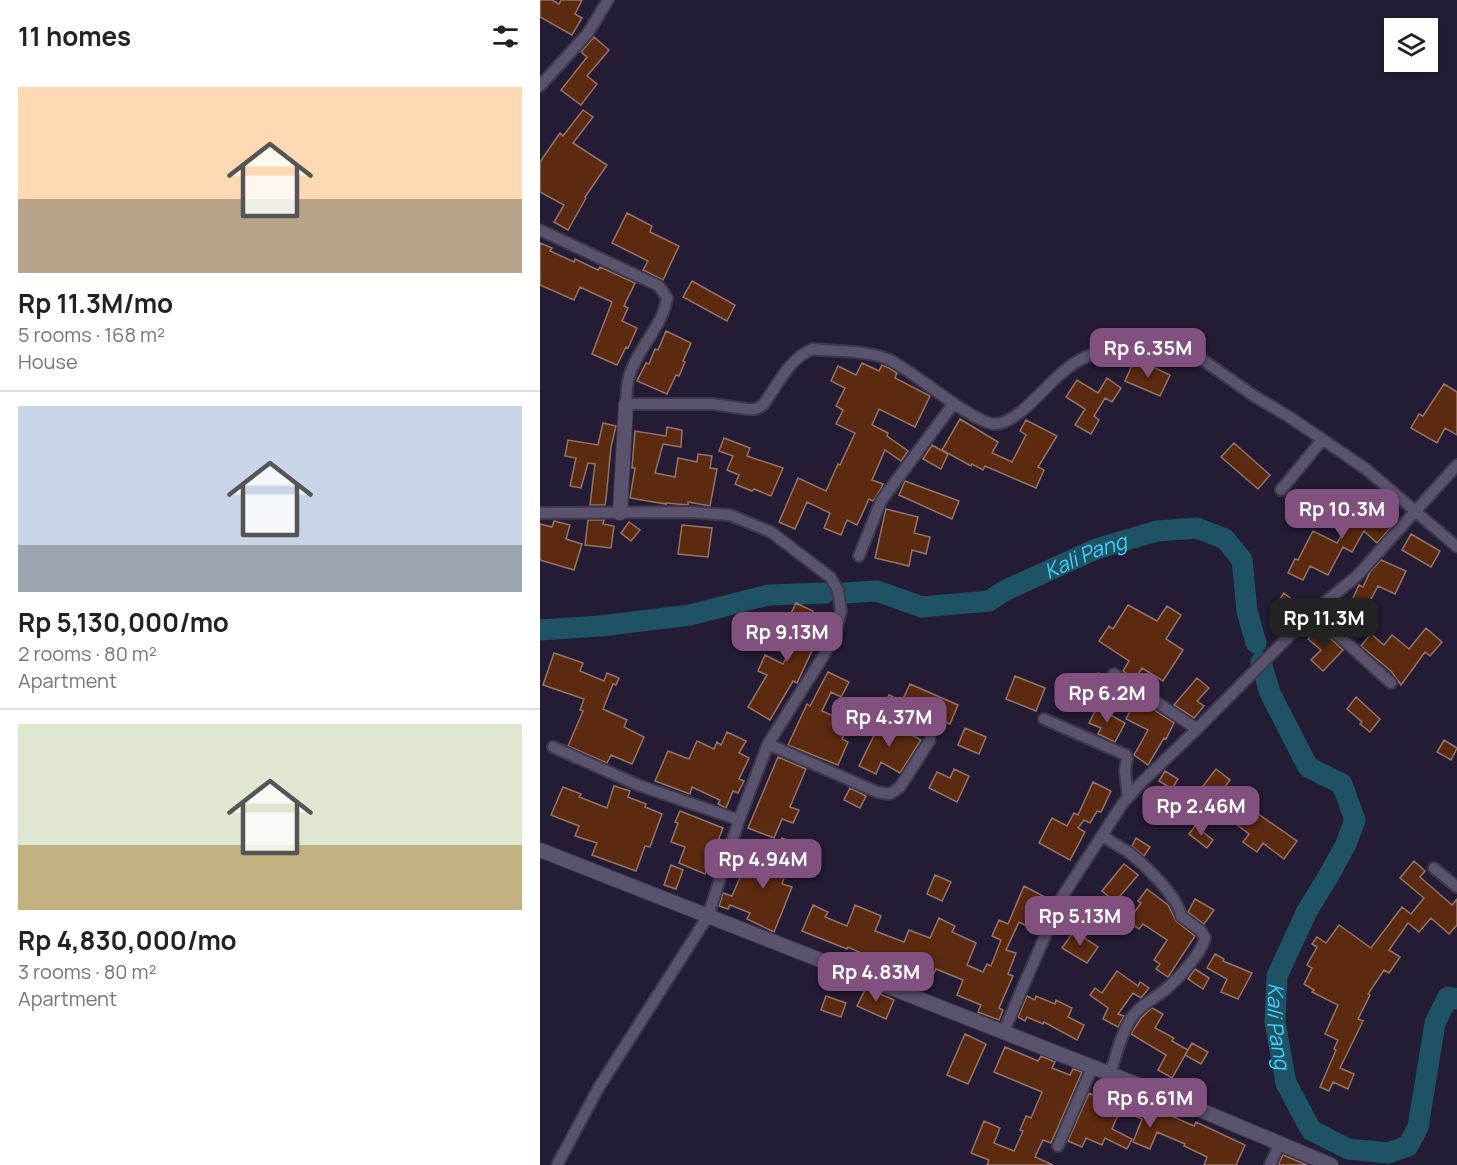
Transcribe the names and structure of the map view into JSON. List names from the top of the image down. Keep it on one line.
{"water":["Kali Pang"],"page":{"heading":"11 homes","list":[{"name":"Rp 11.3M/mo","note":"5 rooms · 168 m² · House"},{"name":"Rp 5,130,000/mo","note":"2 rooms · 80 m² · Apartment"},{"name":"Rp 4,830,000/mo","note":"3 rooms · 80 m² · Apartment"}],"price":["Rp 6.35M","Rp 10.3M","Rp 11.3M","Rp 9.13M","Rp 6.2M","Rp 4.37M","Rp 2.46M","Rp 4.94M","Rp 5.13M","Rp 4.83M","Rp 6.61M"]}}
